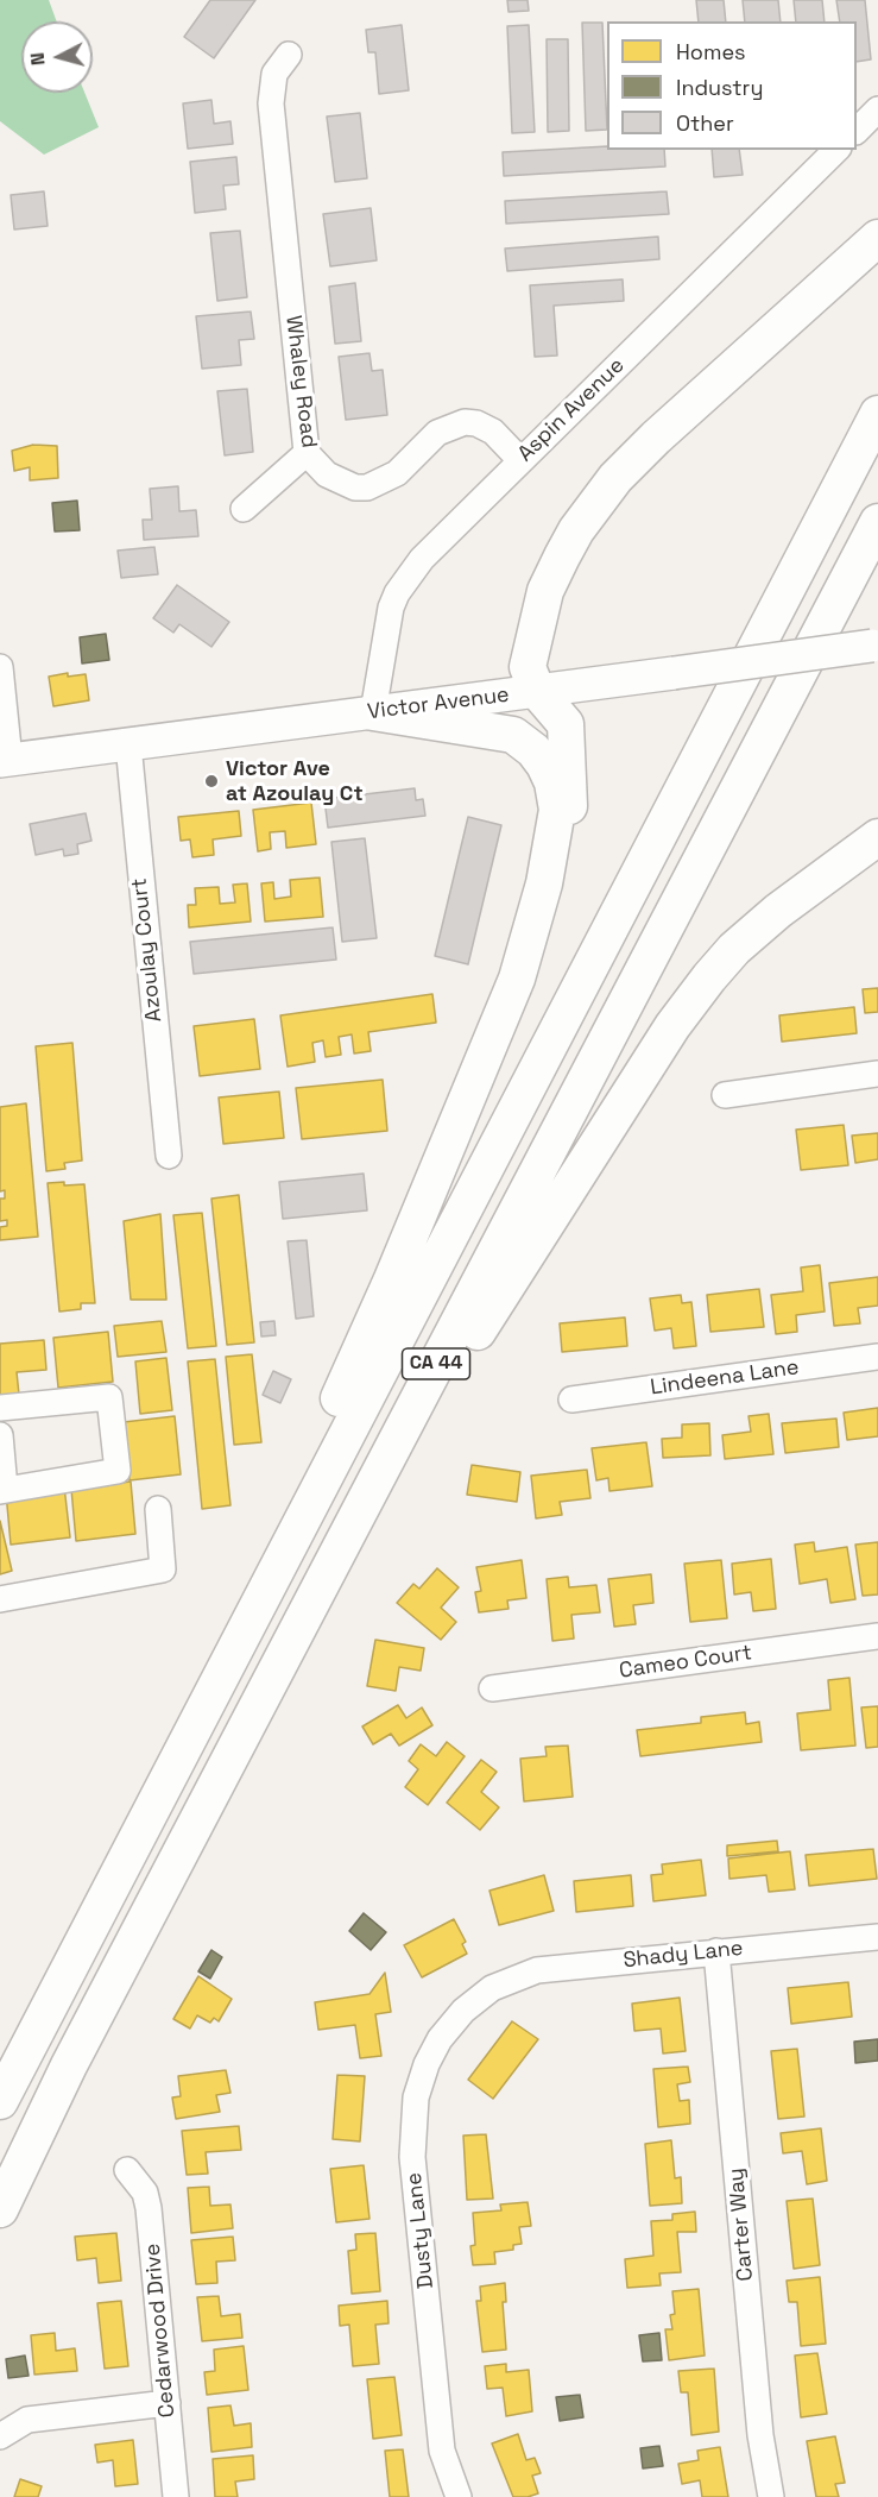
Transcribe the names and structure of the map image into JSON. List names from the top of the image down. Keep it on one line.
{"streets":{"highway":["CA 44"],"main road":["Victor Avenue"],"street":["Whaley Road","Aspin Avenue","Azoulay Court","Lindeena Lane","Cameo Court","Shady Lane","Carter Way","Dusty Lane","Cedarwood Drive"]},"crossings":[["Whaley Road","Aspin Avenue"],["Aspin Avenue","Victor Avenue"],["Victor Avenue","Azoulay Court"],["Shady Lane","Carter Way"],["Shady Lane","Dusty Lane"]],"places":["Victor Ave at Azoulay Ct"],"legend":["Homes","Industry","Other"],"north":"left"}
